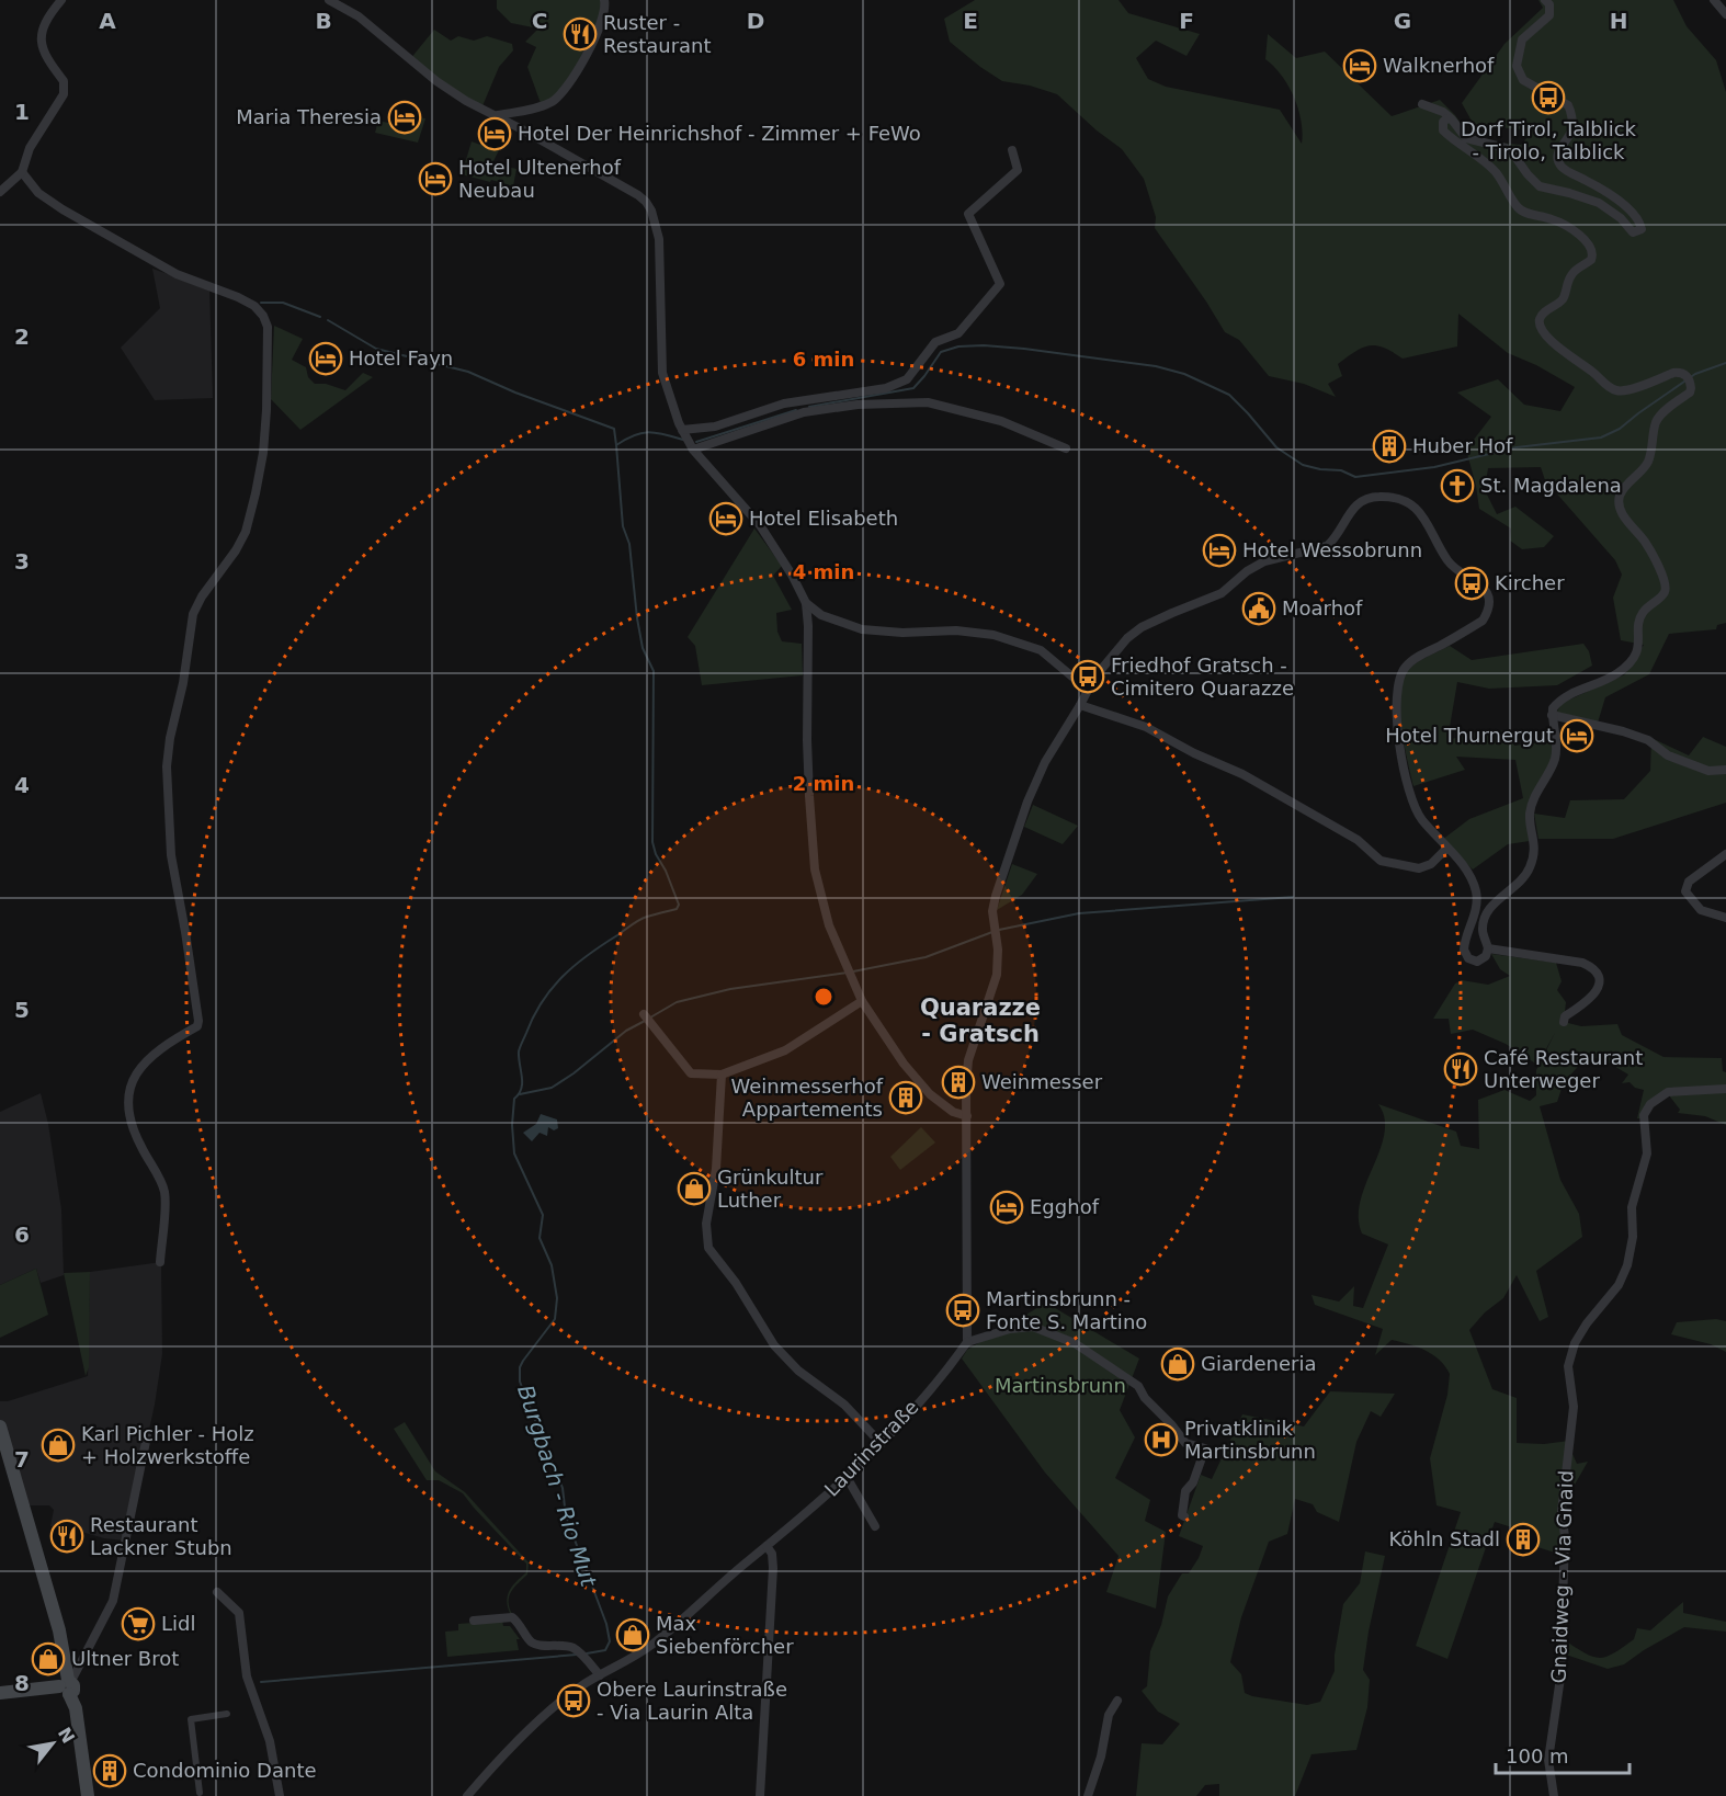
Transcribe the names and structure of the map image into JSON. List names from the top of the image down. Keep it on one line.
{"streets":{"street":["Laurinstraße","Gnaidweg - Via Gnaid"]},"districts":["Quarazze - Gratsch"],"water":["Burgbach - Rio Mut"],"parks":["Martinsbrunn"],"places":{"restaurant":["Ruster - Restaurant","Café Restaurant Unterweger","Restaurant Lackner Stubn"],"hotel":["Walknerhof","Maria Theresia","Hotel Der Heinrichshof - Zimmer + FeWo","Hotel Ultenerhof Neubau","Hotel Fayn","Hotel Elisabeth","Hotel Wessobrunn","Hotel Thurnergut","Egghof"],"bus stop":["Dorf Tirol, Talblick - Tirolo, Talblick","Kircher","Friedhof Gratsch - Cimitero Quarazze","Martinsbrunn - Fonte S. Martino","Obere Laurinstraße - Via Laurin Alta"],"building":["Huber Hof","Weinmesser","Weinmesserhof Appartements","Köhln Stadl","Condominio Dante"],"church":["St. Magdalena"],"public building":["Moarhof"],"shop":["Grünkultur Luther","Giardeneria","Karl Pichler - Holz + Holzwerkstoffe","Max Siebenförcher","Ultner Brot"],"hospital":["Privatklinik Martinsbrunn"],"supermarket":["Lidl"]},"scale_bar":"100 m","north":"top right","grid":{"columns":["A","B","C","D","E","F","G","H"],"rows":["1","2","3","4","5","6","7","8"]},"rings":["6 min","4 min","2 min"]}
